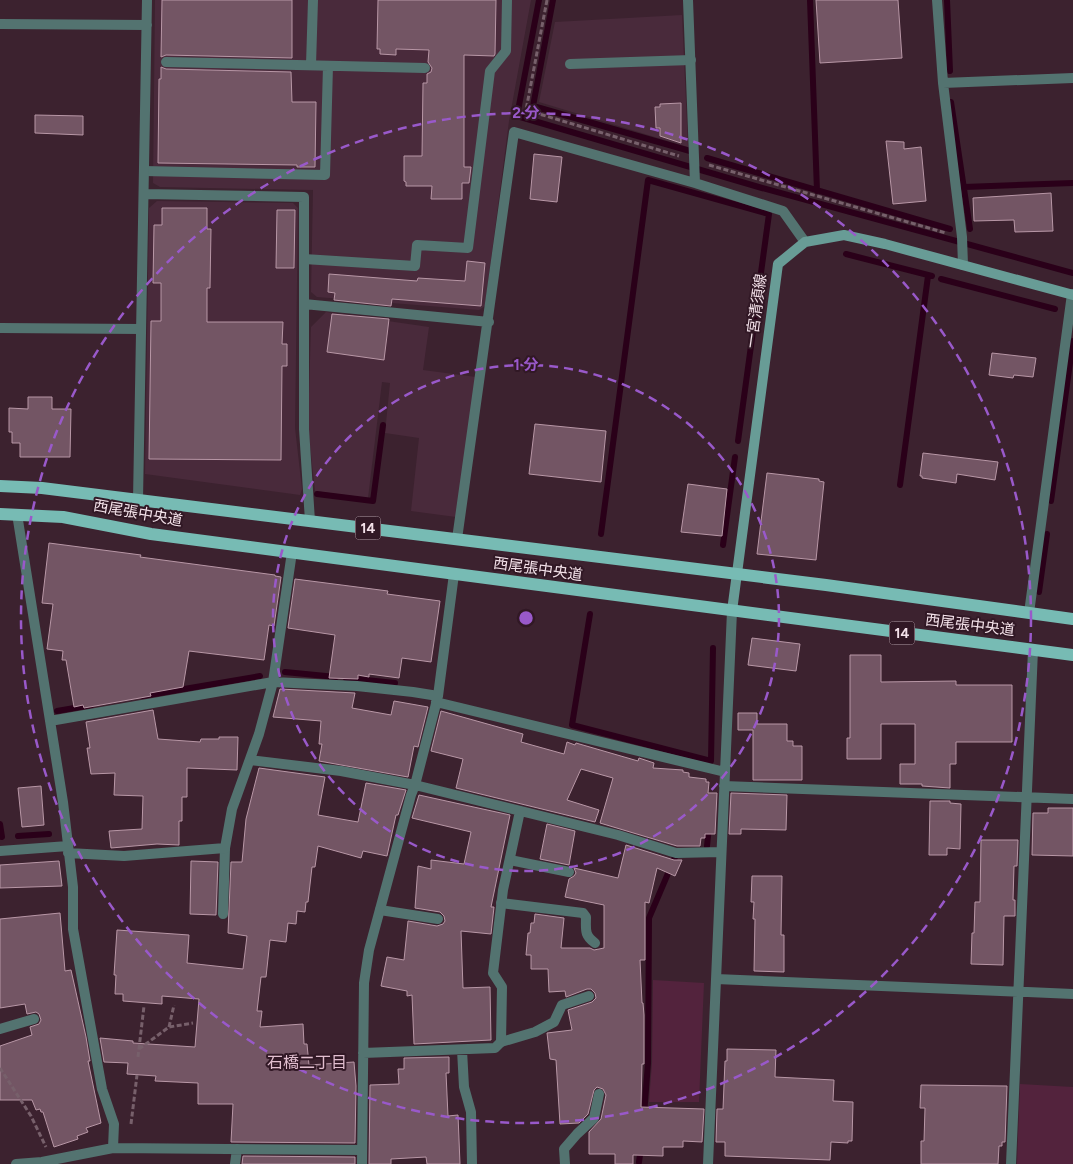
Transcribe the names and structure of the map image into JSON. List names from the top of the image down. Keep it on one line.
{"streets":{"main road":["一宮清須線","西尾張中央道","14"]},"crossings":[["一宮清須線","西尾張中央道"]],"districts":["石橋二丁目"],"rings":["2 分","1 分"]}
